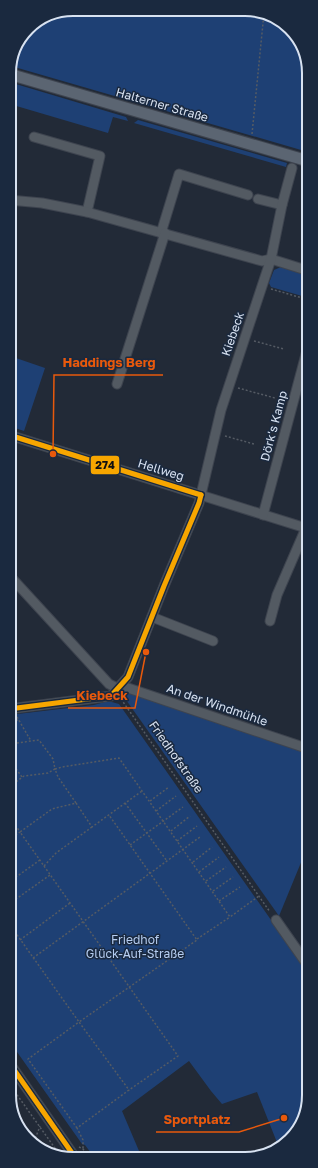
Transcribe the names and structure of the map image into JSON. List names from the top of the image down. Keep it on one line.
{"streets":{"main road":["Halterner Straße"],"street":["Kiebeck","Dörk's Kamp","Hellweg","An der Windmühle"],"path":["Friedhofstraße"]},"crossings":[["Kiebeck","Hellweg"],["Kiebeck","An der Windmühle"],["Kiebeck","Friedhofstraße"],["Dörk's Kamp","Hellweg"],["An der Windmühle","Friedhofstraße"]],"parks":["Friedhof Glück-Auf-Straße"],"places":["Haddings Berg","Kiebeck","Sportplatz"],"lines":["transit line 274"]}
